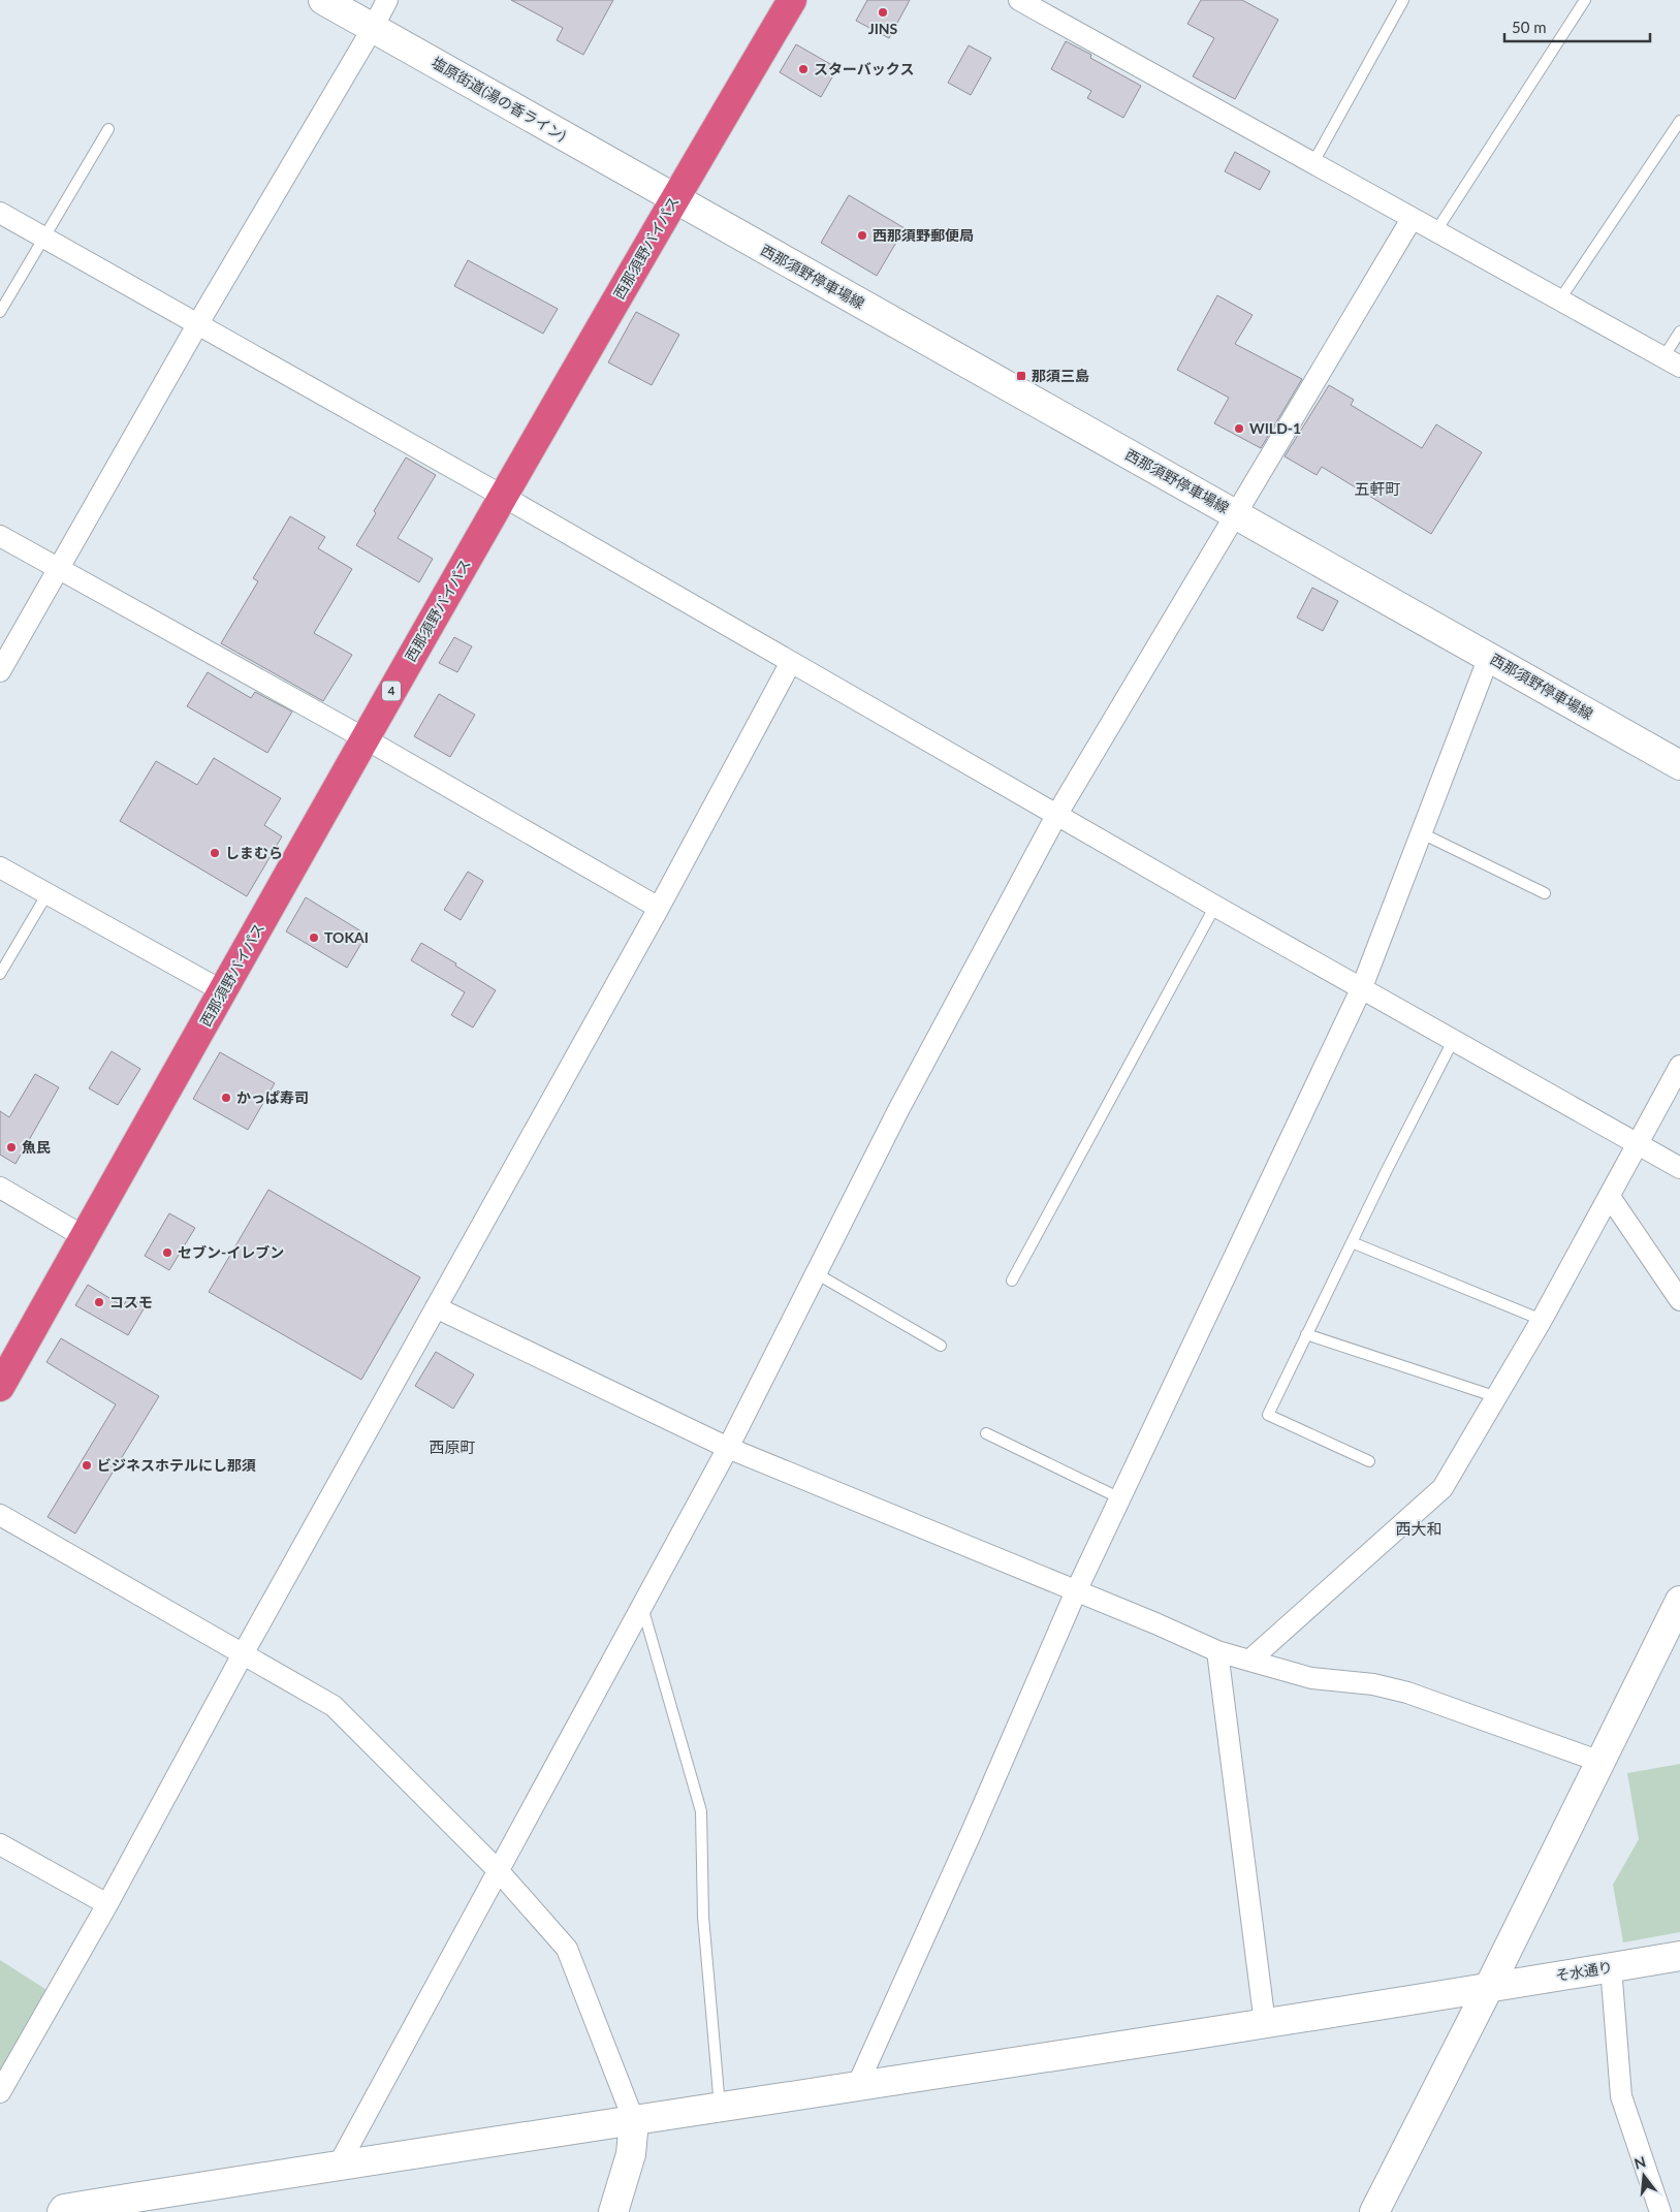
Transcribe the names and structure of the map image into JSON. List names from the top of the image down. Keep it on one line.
{"streets":{"highway":["西那須野バイパス","4"],"street":["塩原街道(湯の香ライン)","西那須野停車場線","そ水通り"]},"crossings":[["塩原街道(湯の香ライン)","西那須野バイパス"],["塩原街道(湯の香ライン)","西那須野停車場線"],["西那須野バイパス","西那須野停車場線"]],"districts":["五軒町","西原町","西大和"],"places":{"other":["JINS","スターバックス","西那須野郵便局","WILD-1","しまむら","TOKAI","かっぱ寿司","魚民","セブン-イレブン","コスモ","ビジネスホテルにし那須"],"transit":["那須三島"]},"scale_bar":"50 m","north":"top"}
